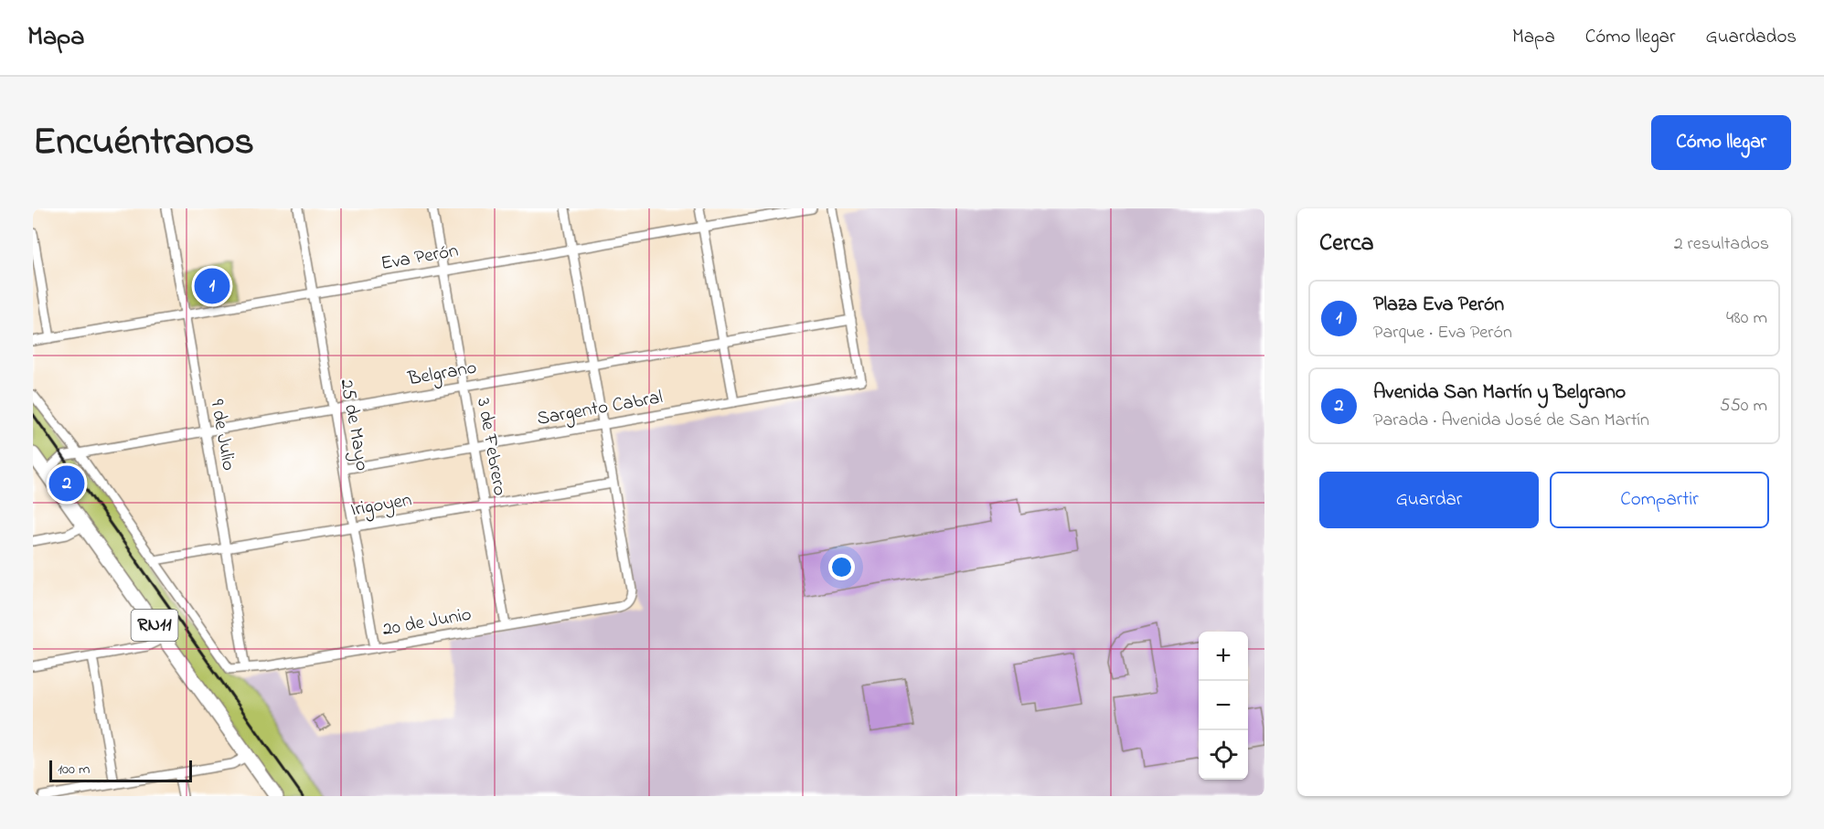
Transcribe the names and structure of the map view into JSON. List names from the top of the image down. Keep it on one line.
{"streets":{"main road":["RN11"],"street":["Eva Perón","Belgrano","Sargento Cabral","25 de Mayo","9 de Julio","3 de Febrero","Irigoyen","20 de Junio"]},"crossings":[["Eva Perón","25 de Mayo"],["Eva Perón","9 de Julio"],["Eva Perón","3 de Febrero"],["Belgrano","Sargento Cabral"],["Belgrano","25 de Mayo"],["Belgrano","9 de Julio"],["Belgrano","3 de Febrero"],["Belgrano","RN11"],["Sargento Cabral","25 de Mayo"],["Sargento Cabral","3 de Febrero"],["25 de Mayo","Irigoyen"],["25 de Mayo","20 de Junio"],["9 de Julio","Irigoyen"],["9 de Julio","20 de Junio"],["3 de Febrero","Irigoyen"],["3 de Febrero","20 de Junio"],["Irigoyen","20 de Junio"]],"scale_bar":"100 m","page":{"header":"Mapa","nav":["Mapa","Cómo llegar","Guardados"],"title":"Encuéntranos","buttons":["Cómo llegar",["Guardar","Compartir"]],"heading":["Cerca","2 resultados"],"pins":["1","2"],"list":[{"mark":"1","name":"Plaza Eva Perón","note":"Parque · Eva Perón","value":"480 m"},{"mark":"2","name":"Avenida San Martín y Belgrano","note":"Parada · Avenida José de San Martín","value":"550 m"}],"map_buttons":["+","−"],"scale":"100 m"}}
